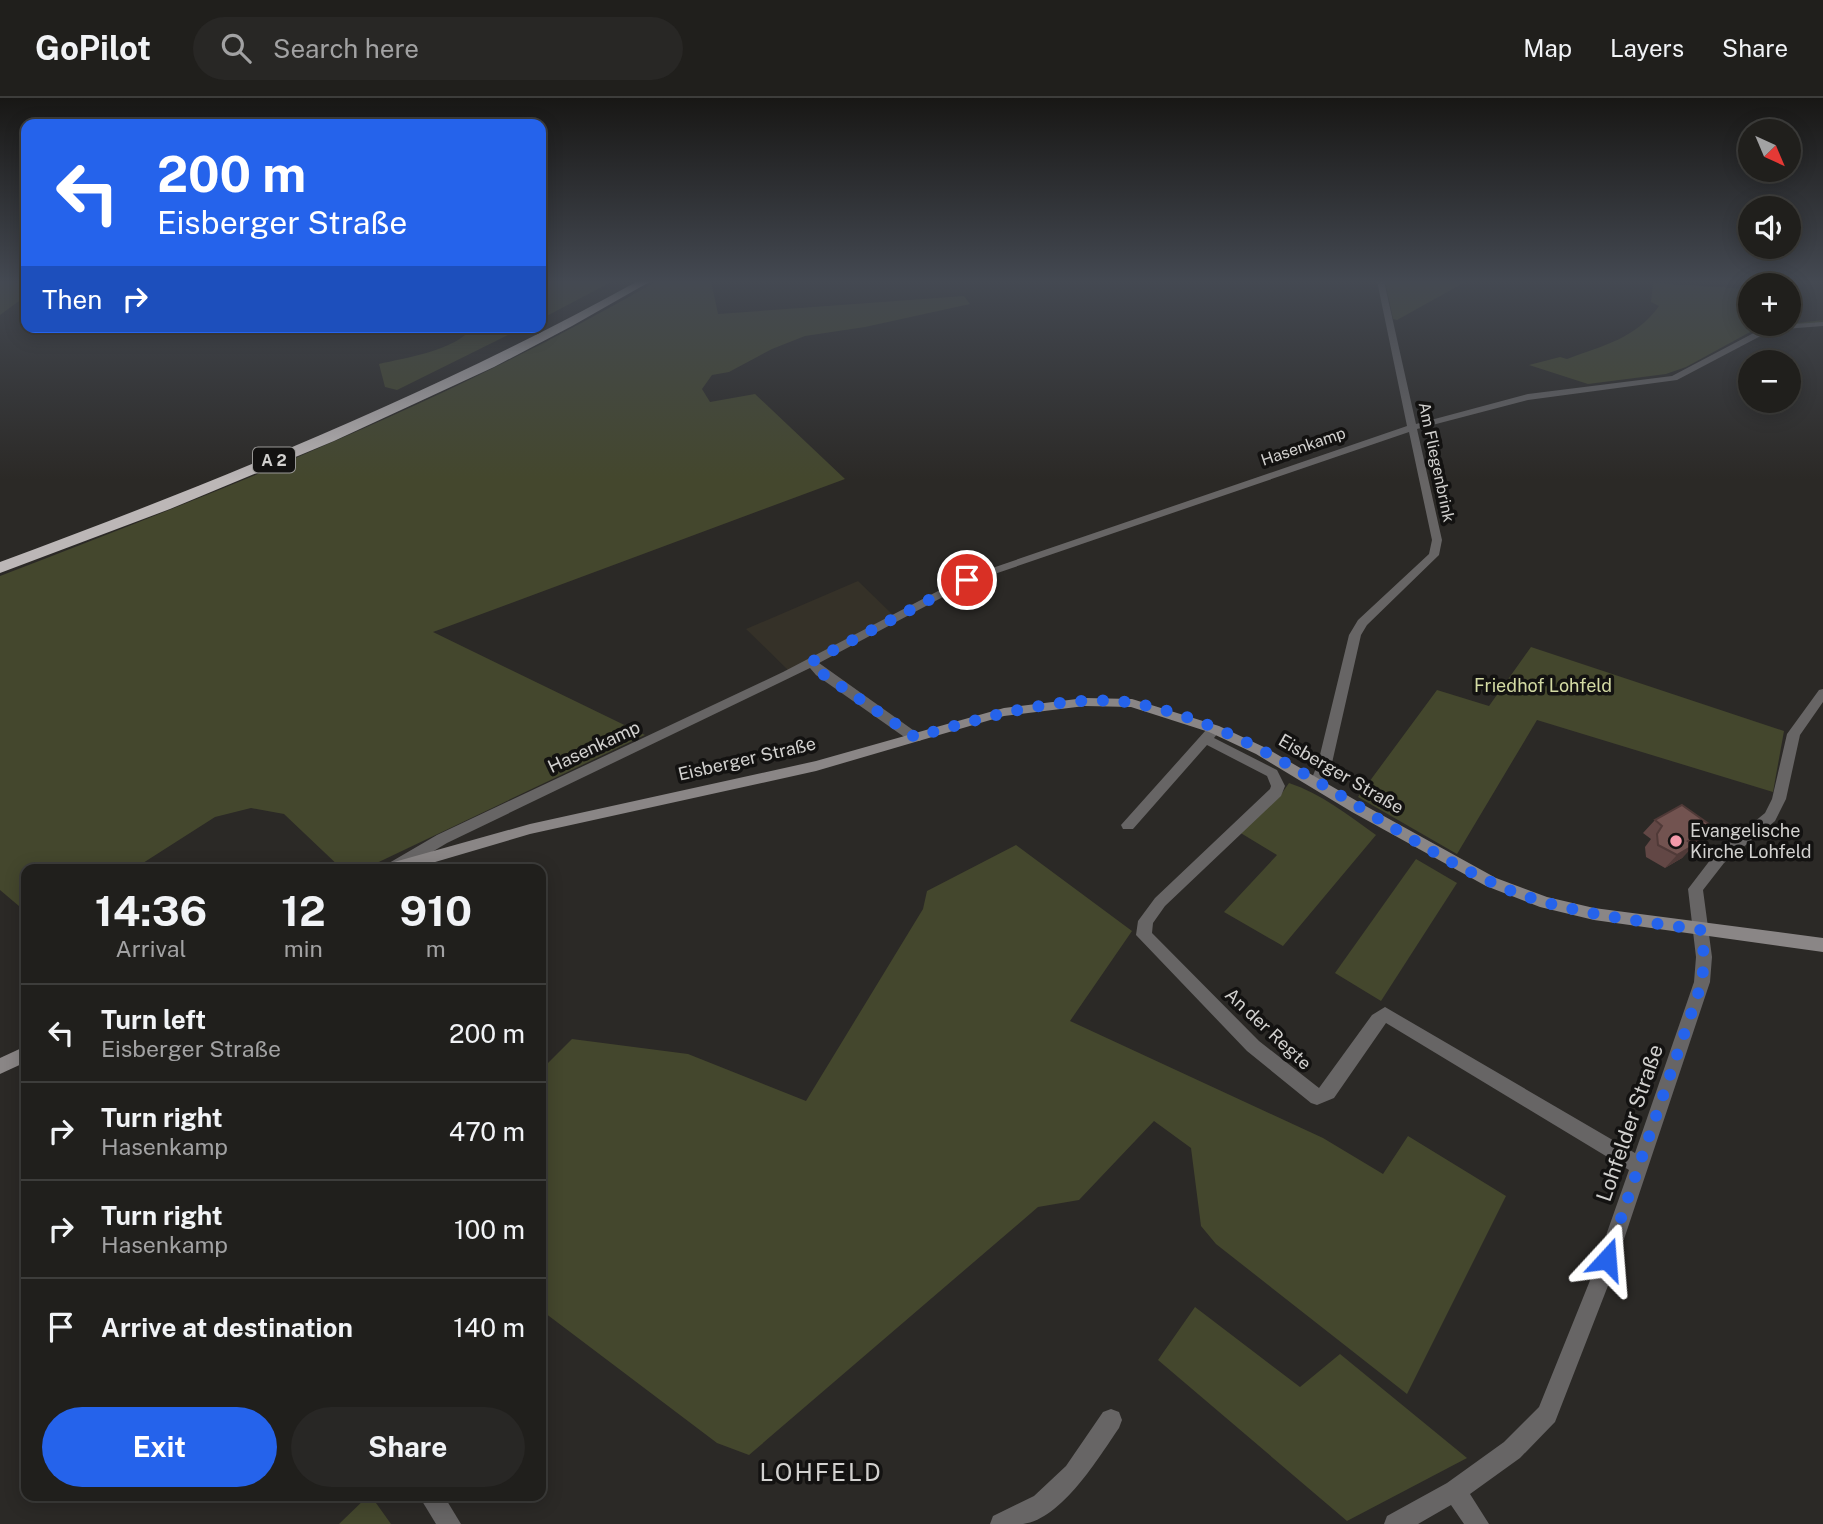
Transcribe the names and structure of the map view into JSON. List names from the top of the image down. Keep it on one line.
{"streets":{"highway":["A 2"],"main road":["Eisberger Straße"],"street":["Hasenkamp","Am Fliegenbrink","An der Regte","Lohfelder Straße"]},"crossings":[["Hasenkamp","Am Fliegenbrink"],["Am Fliegenbrink","Eisberger Straße"],["Eisberger Straße","An der Regte"],["Eisberger Straße","Lohfelder Straße"],["An der Regte","Lohfelder Straße"]],"districts":["LOHFELD"],"parks":["Friedhof Lohfeld"],"places":["Evangelische Kirche Lohfeld"],"north":"bottom right","page":{"header":"GoPilot","search":"Search here","nav":["Map","Layers","Share"],"map_buttons":["+","−"],"turn":["200 m","Eisberger Straße"],"then":"Then","eta":["14:36","Arrival","12","min","910","m"],"list":[{"name":"Turn left","note":"Eisberger Straße","value":"200 m"},{"name":"Turn right","note":"Hasenkamp","value":"470 m"},{"name":"Turn right","note":"Hasenkamp","value":"100 m"},{"name":"Arrive at destination","value":"140 m"}],"buttons":["Exit","Share"]}}
